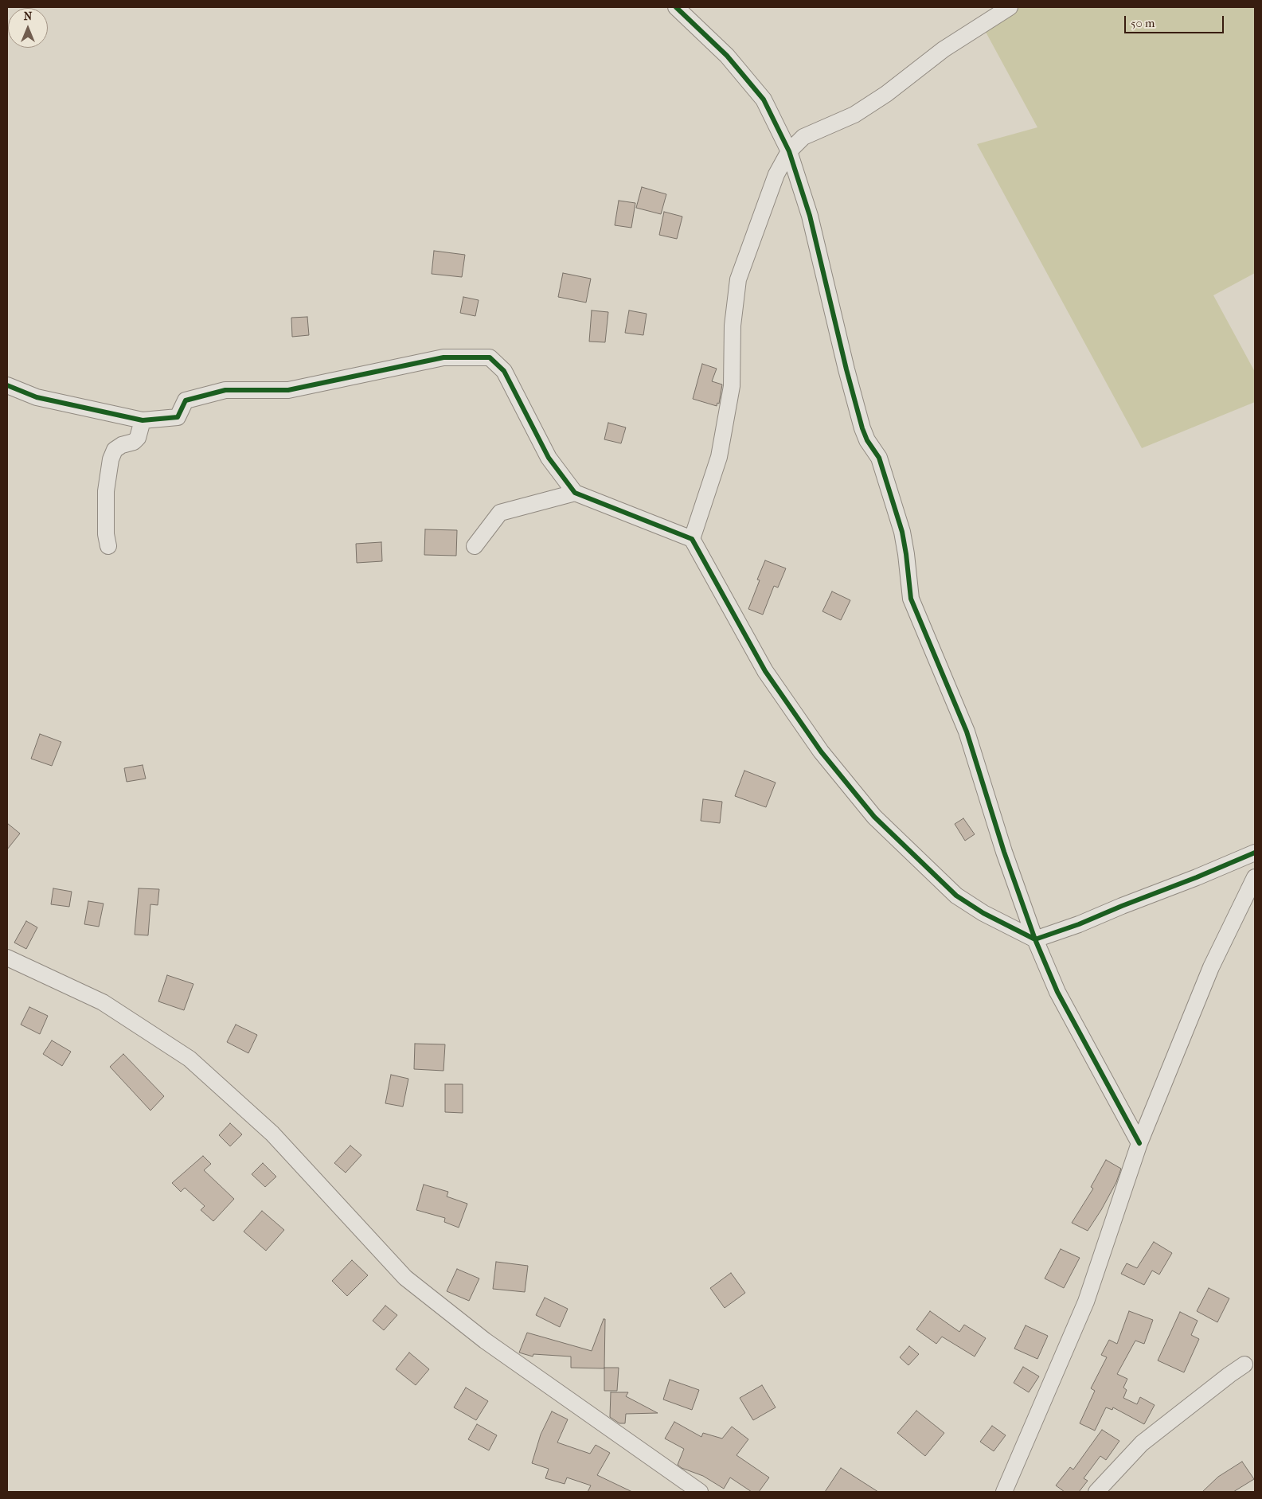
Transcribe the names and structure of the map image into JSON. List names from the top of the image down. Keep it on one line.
{"scale_bar":"50 m","north":"top"}
